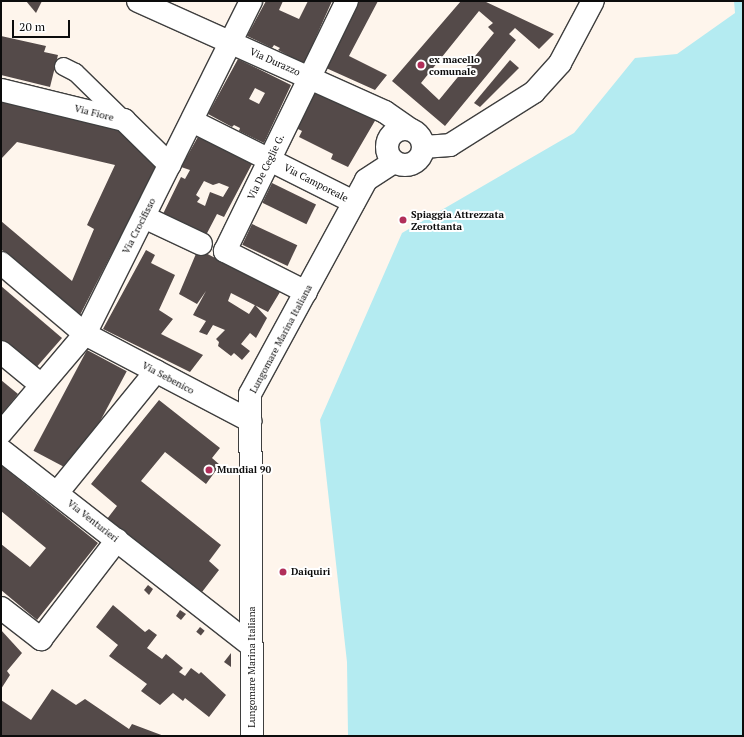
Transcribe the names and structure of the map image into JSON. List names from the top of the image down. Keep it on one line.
{"streets":{"street":["Via Durazzo","Via Fiore","Via De Ceglie G.","Via Camporeale","Via Crocifisso","Lungomare Marina Italiana","Via Sebenico","Via Venturieri"]},"crossings":[["Via Durazzo","Via De Ceglie G."],["Via Durazzo","Via Crocifisso"],["Via Durazzo","Lungomare Marina Italiana"],["Via Fiore","Via Crocifisso"],["Via De Ceglie G.","Via Camporeale"],["Via De Ceglie G.","Lungomare Marina Italiana"],["Via Camporeale","Via Crocifisso"],["Via Camporeale","Lungomare Marina Italiana"],["Via Crocifisso","Via Sebenico"],["Lungomare Marina Italiana","Via Sebenico"],["Lungomare Marina Italiana","Via Venturieri"],["Via Sebenico","Via Venturieri"]],"places":["ex macello comunale","Spiaggia Attrezzata Zerottanta","Mundial 90","Daiquiri"],"scale_bar":"20 m"}
